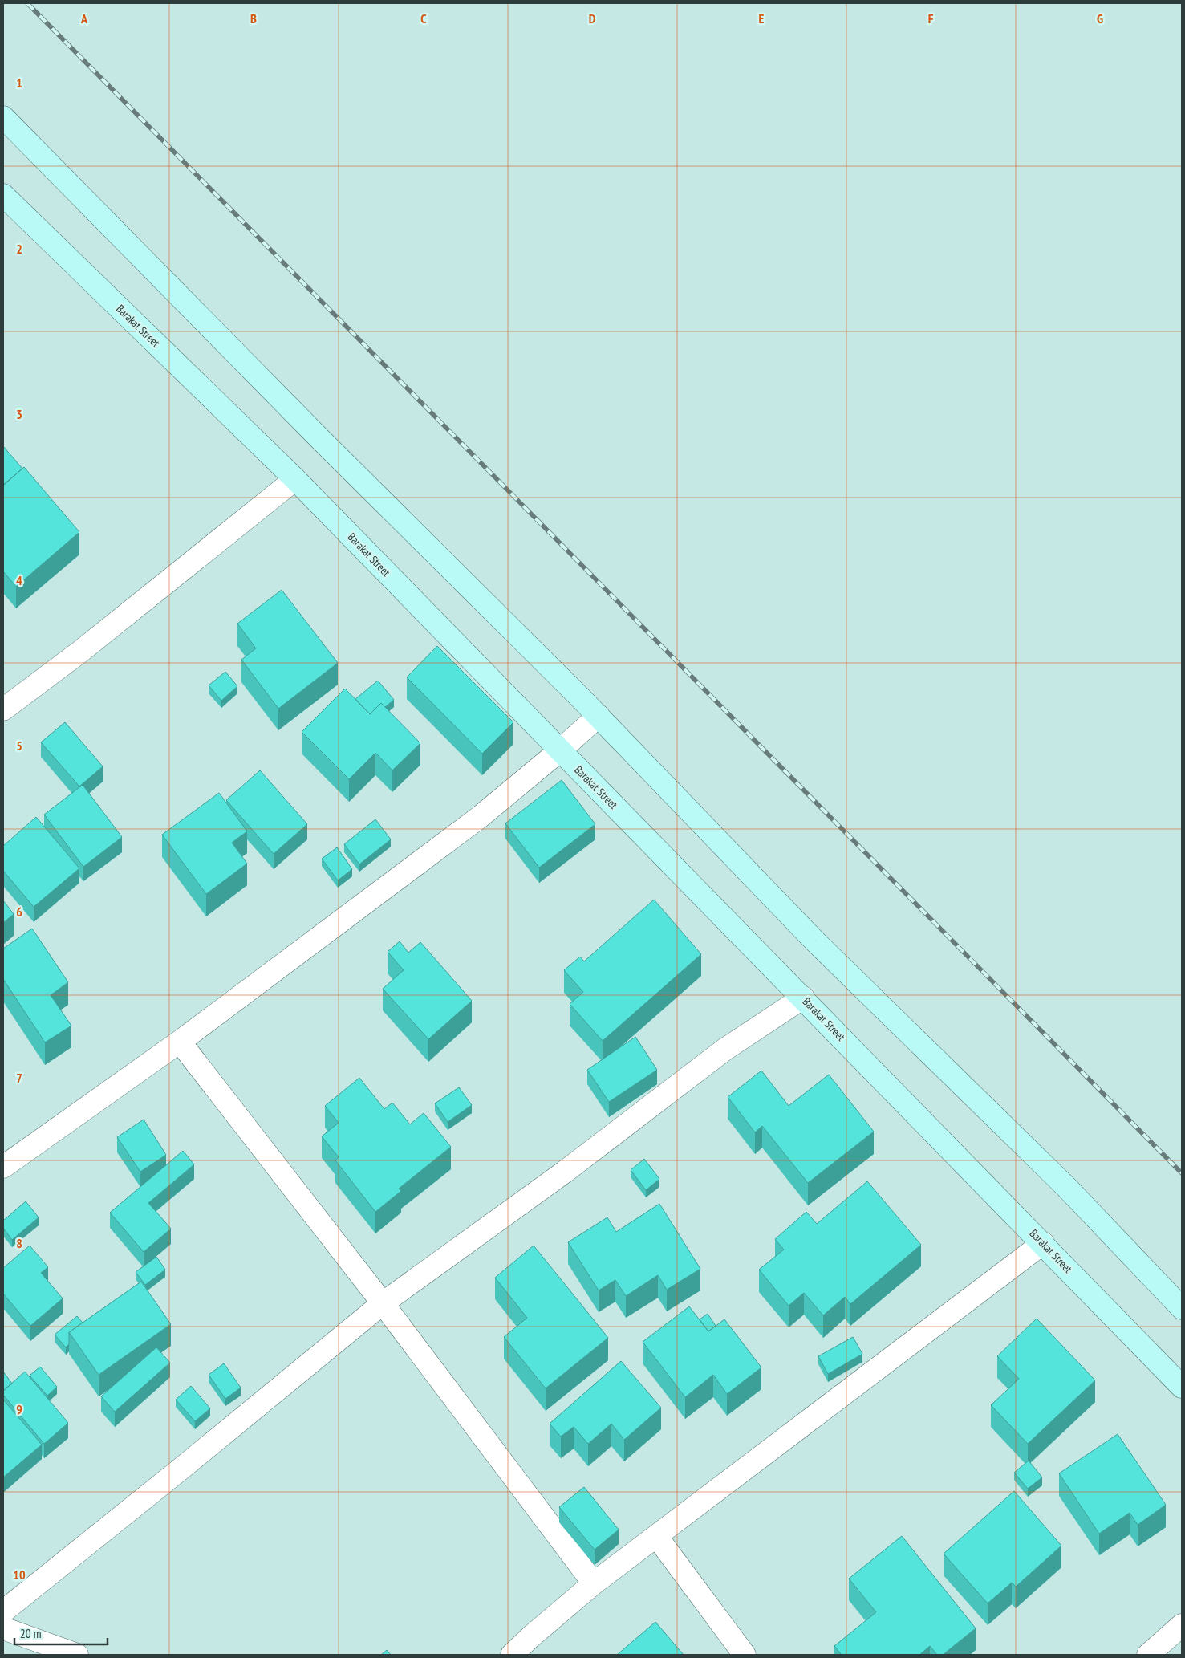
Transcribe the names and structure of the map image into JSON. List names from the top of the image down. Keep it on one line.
{"streets":{"main road":["Barakat Street"]},"scale_bar":"20 m","grid":{"columns":["A","B","C","D","E","F","G"],"rows":["1","2","3","4","5","6","7","8","9","10"]}}
